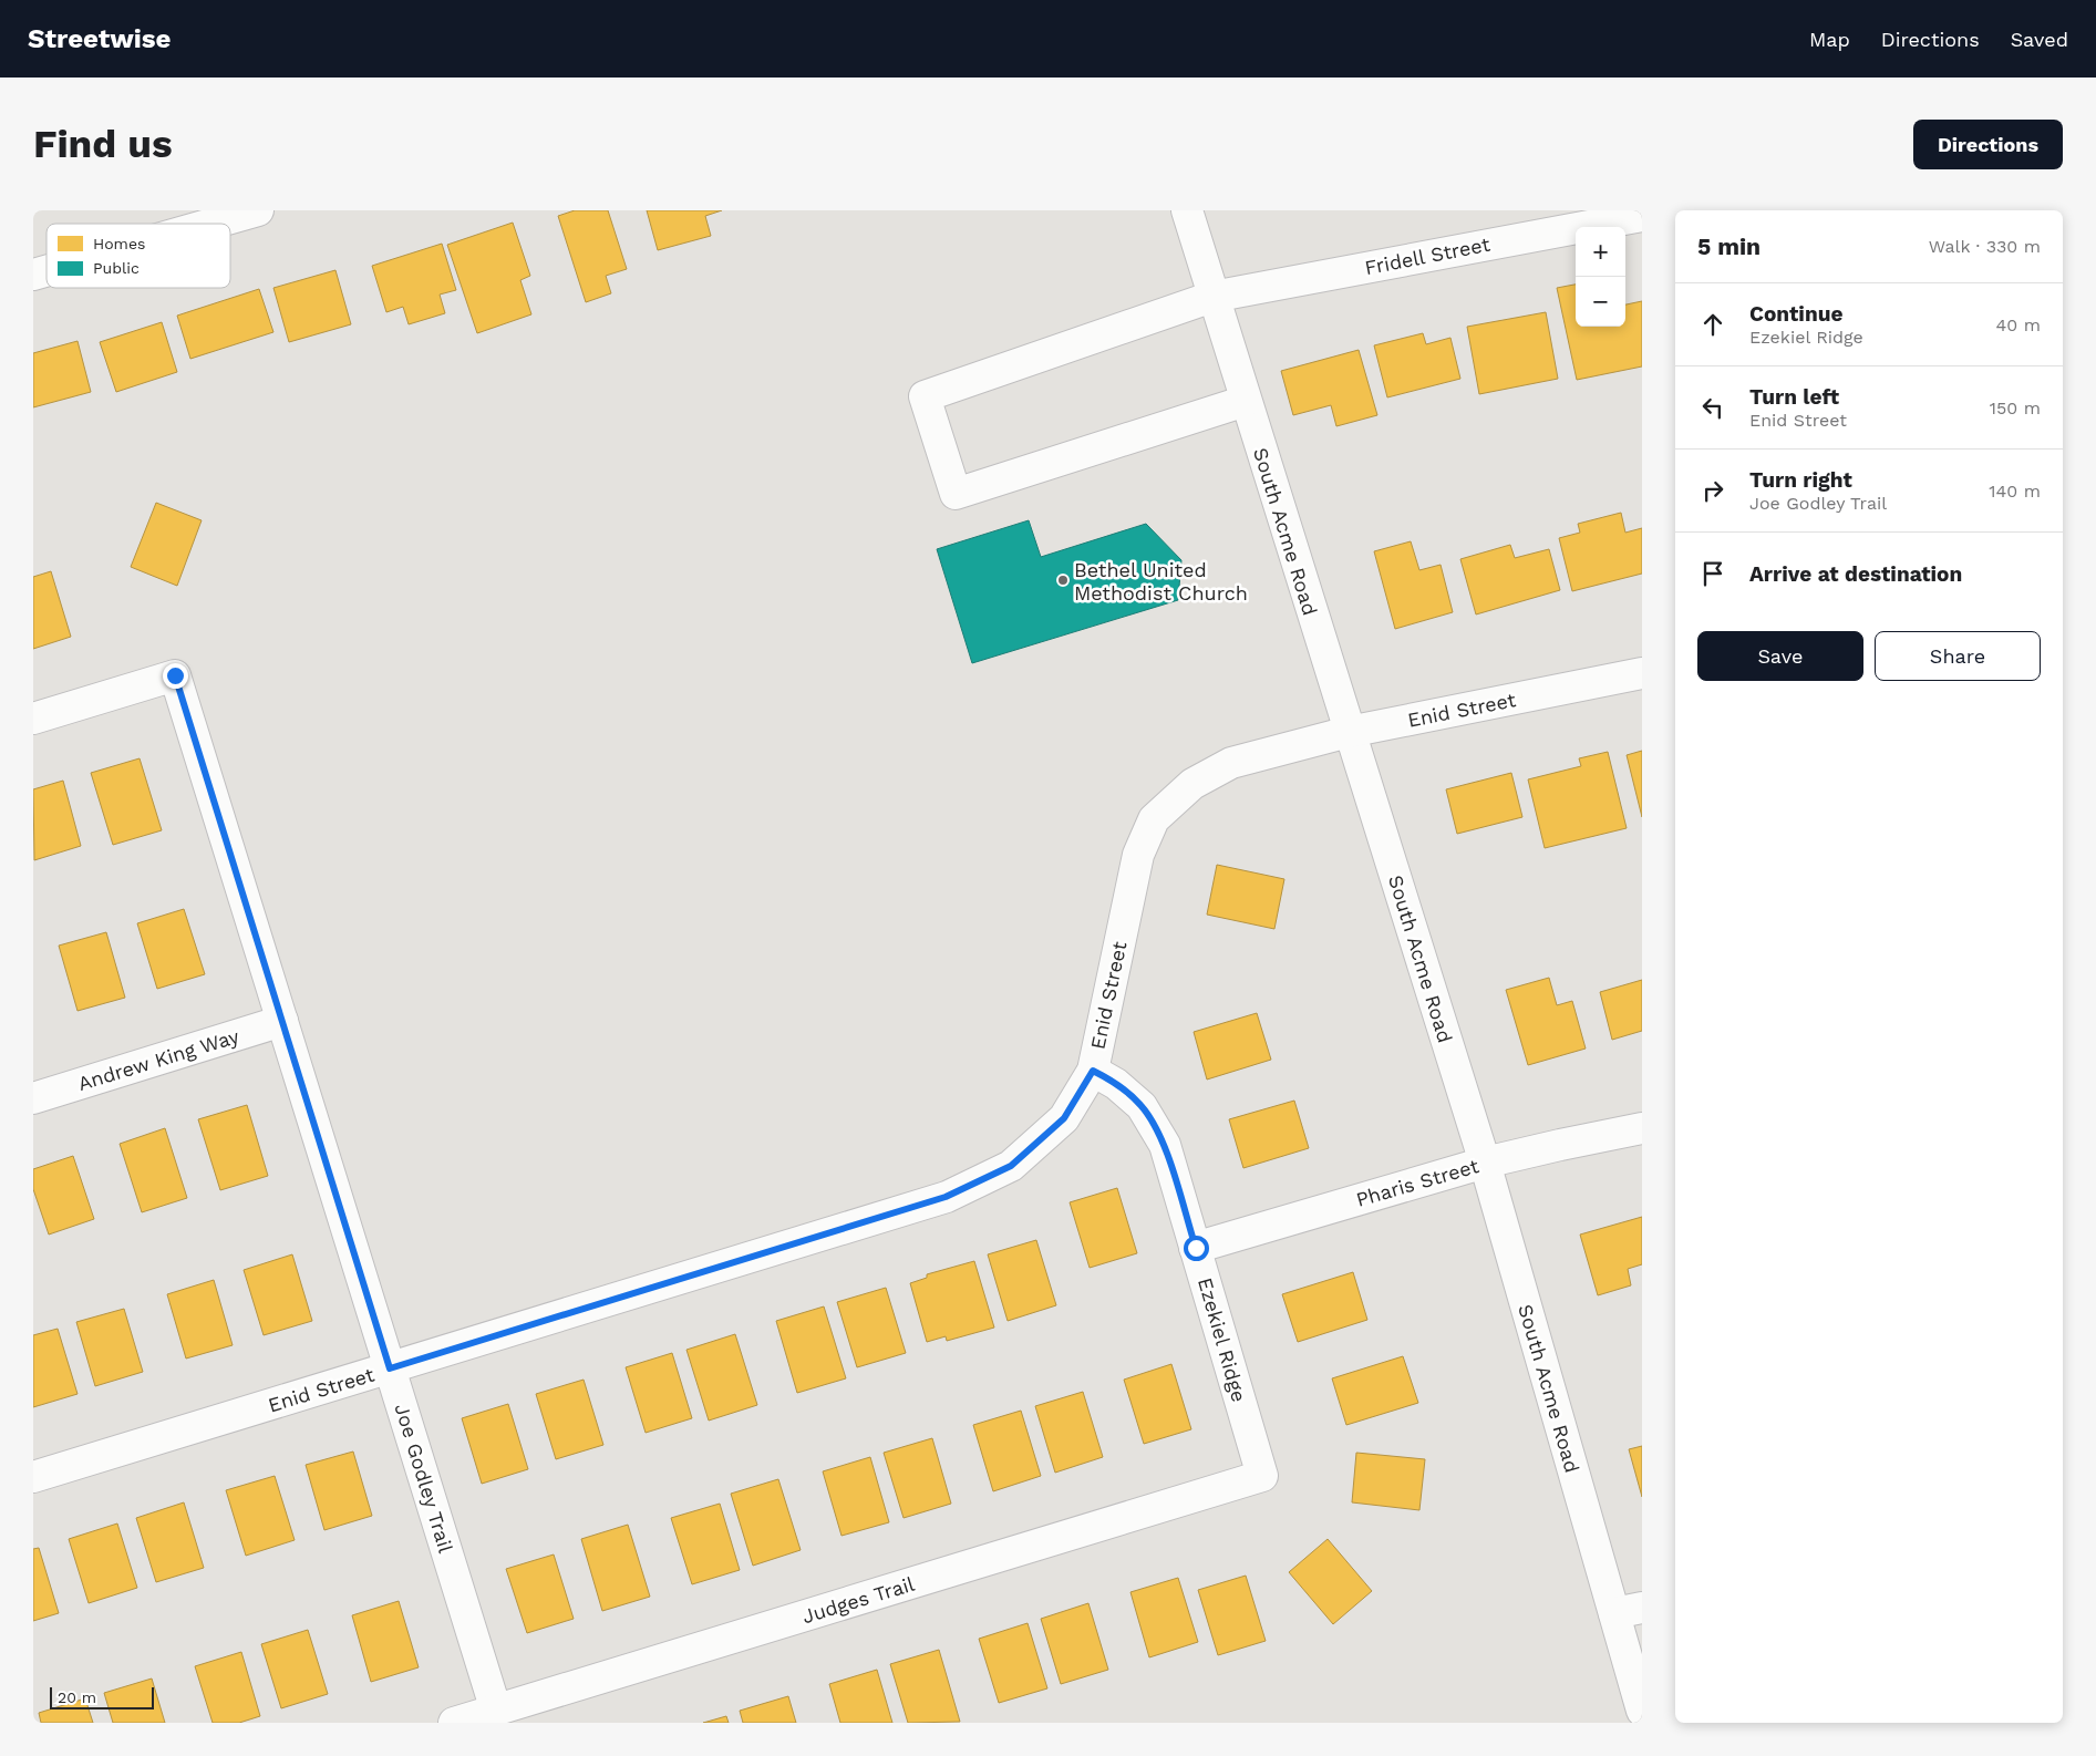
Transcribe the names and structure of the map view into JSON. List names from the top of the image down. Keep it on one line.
{"streets":{"street":["Fridell Street","South Acme Road","Enid Street","Andrew King Way","Pharis Street","Ezekiel Ridge","Joe Godley Trail","Judges Trail"]},"crossings":[["Fridell Street","South Acme Road"],["South Acme Road","Enid Street"],["South Acme Road","Pharis Street"],["Enid Street","Ezekiel Ridge"],["Enid Street","Joe Godley Trail"],["Andrew King Way","Joe Godley Trail"],["Pharis Street","Ezekiel Ridge"],["Ezekiel Ridge","Judges Trail"],["Joe Godley Trail","Judges Trail"]],"places":["Bethel United Methodist Church"],"legend":["Homes","Public"],"scale_bar":"20 m","page":{"header":"Streetwise","nav":["Map","Directions","Saved"],"buttons":["Directions",["Save","Share"]],"title":"Find us","heading":["5 min","Walk · 330 m"],"map_buttons":["+","−"],"list":[["Continue","Ezekiel Ridge","40 m"],["Turn left","Enid Street","150 m"],["Turn right","Joe Godley Trail","140 m"],"Arrive at destination"],"scale":"20 m"}}
